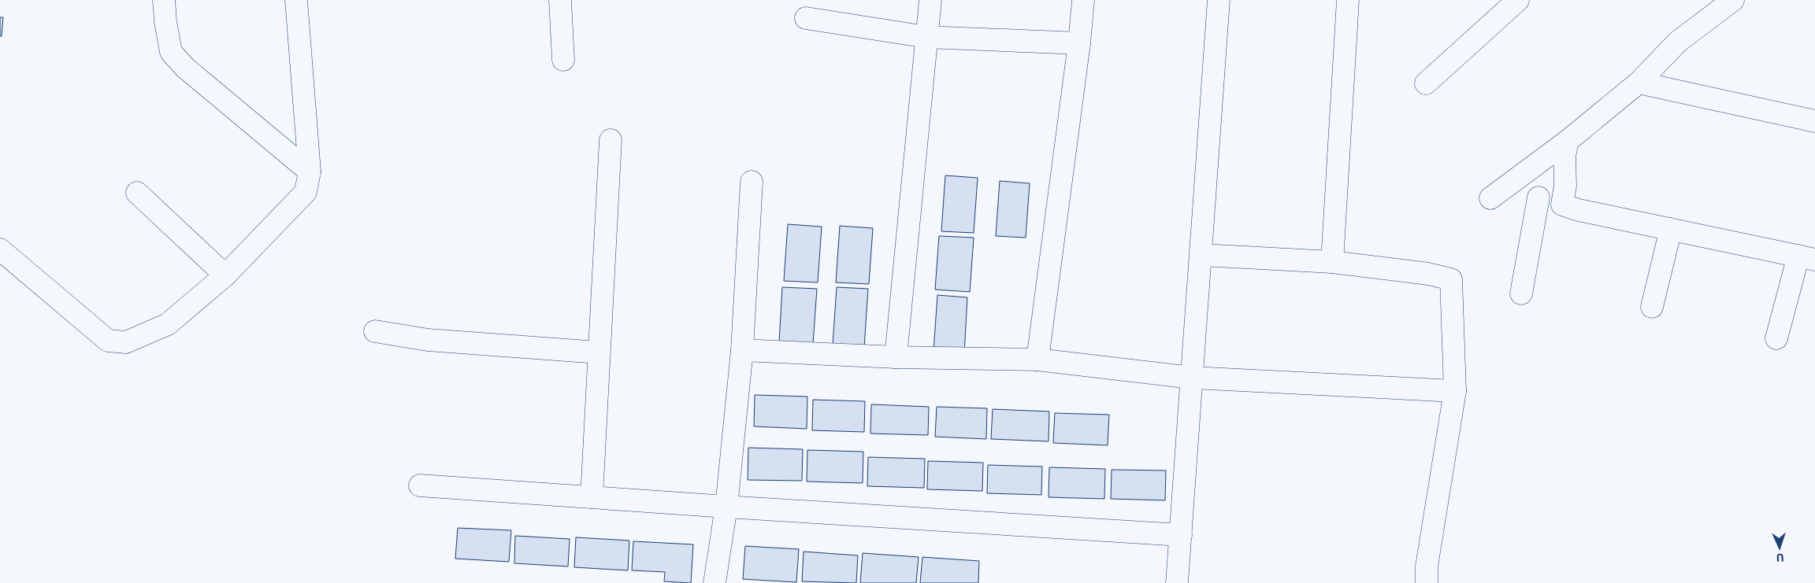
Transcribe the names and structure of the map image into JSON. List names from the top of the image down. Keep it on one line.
{"north":"bottom"}
